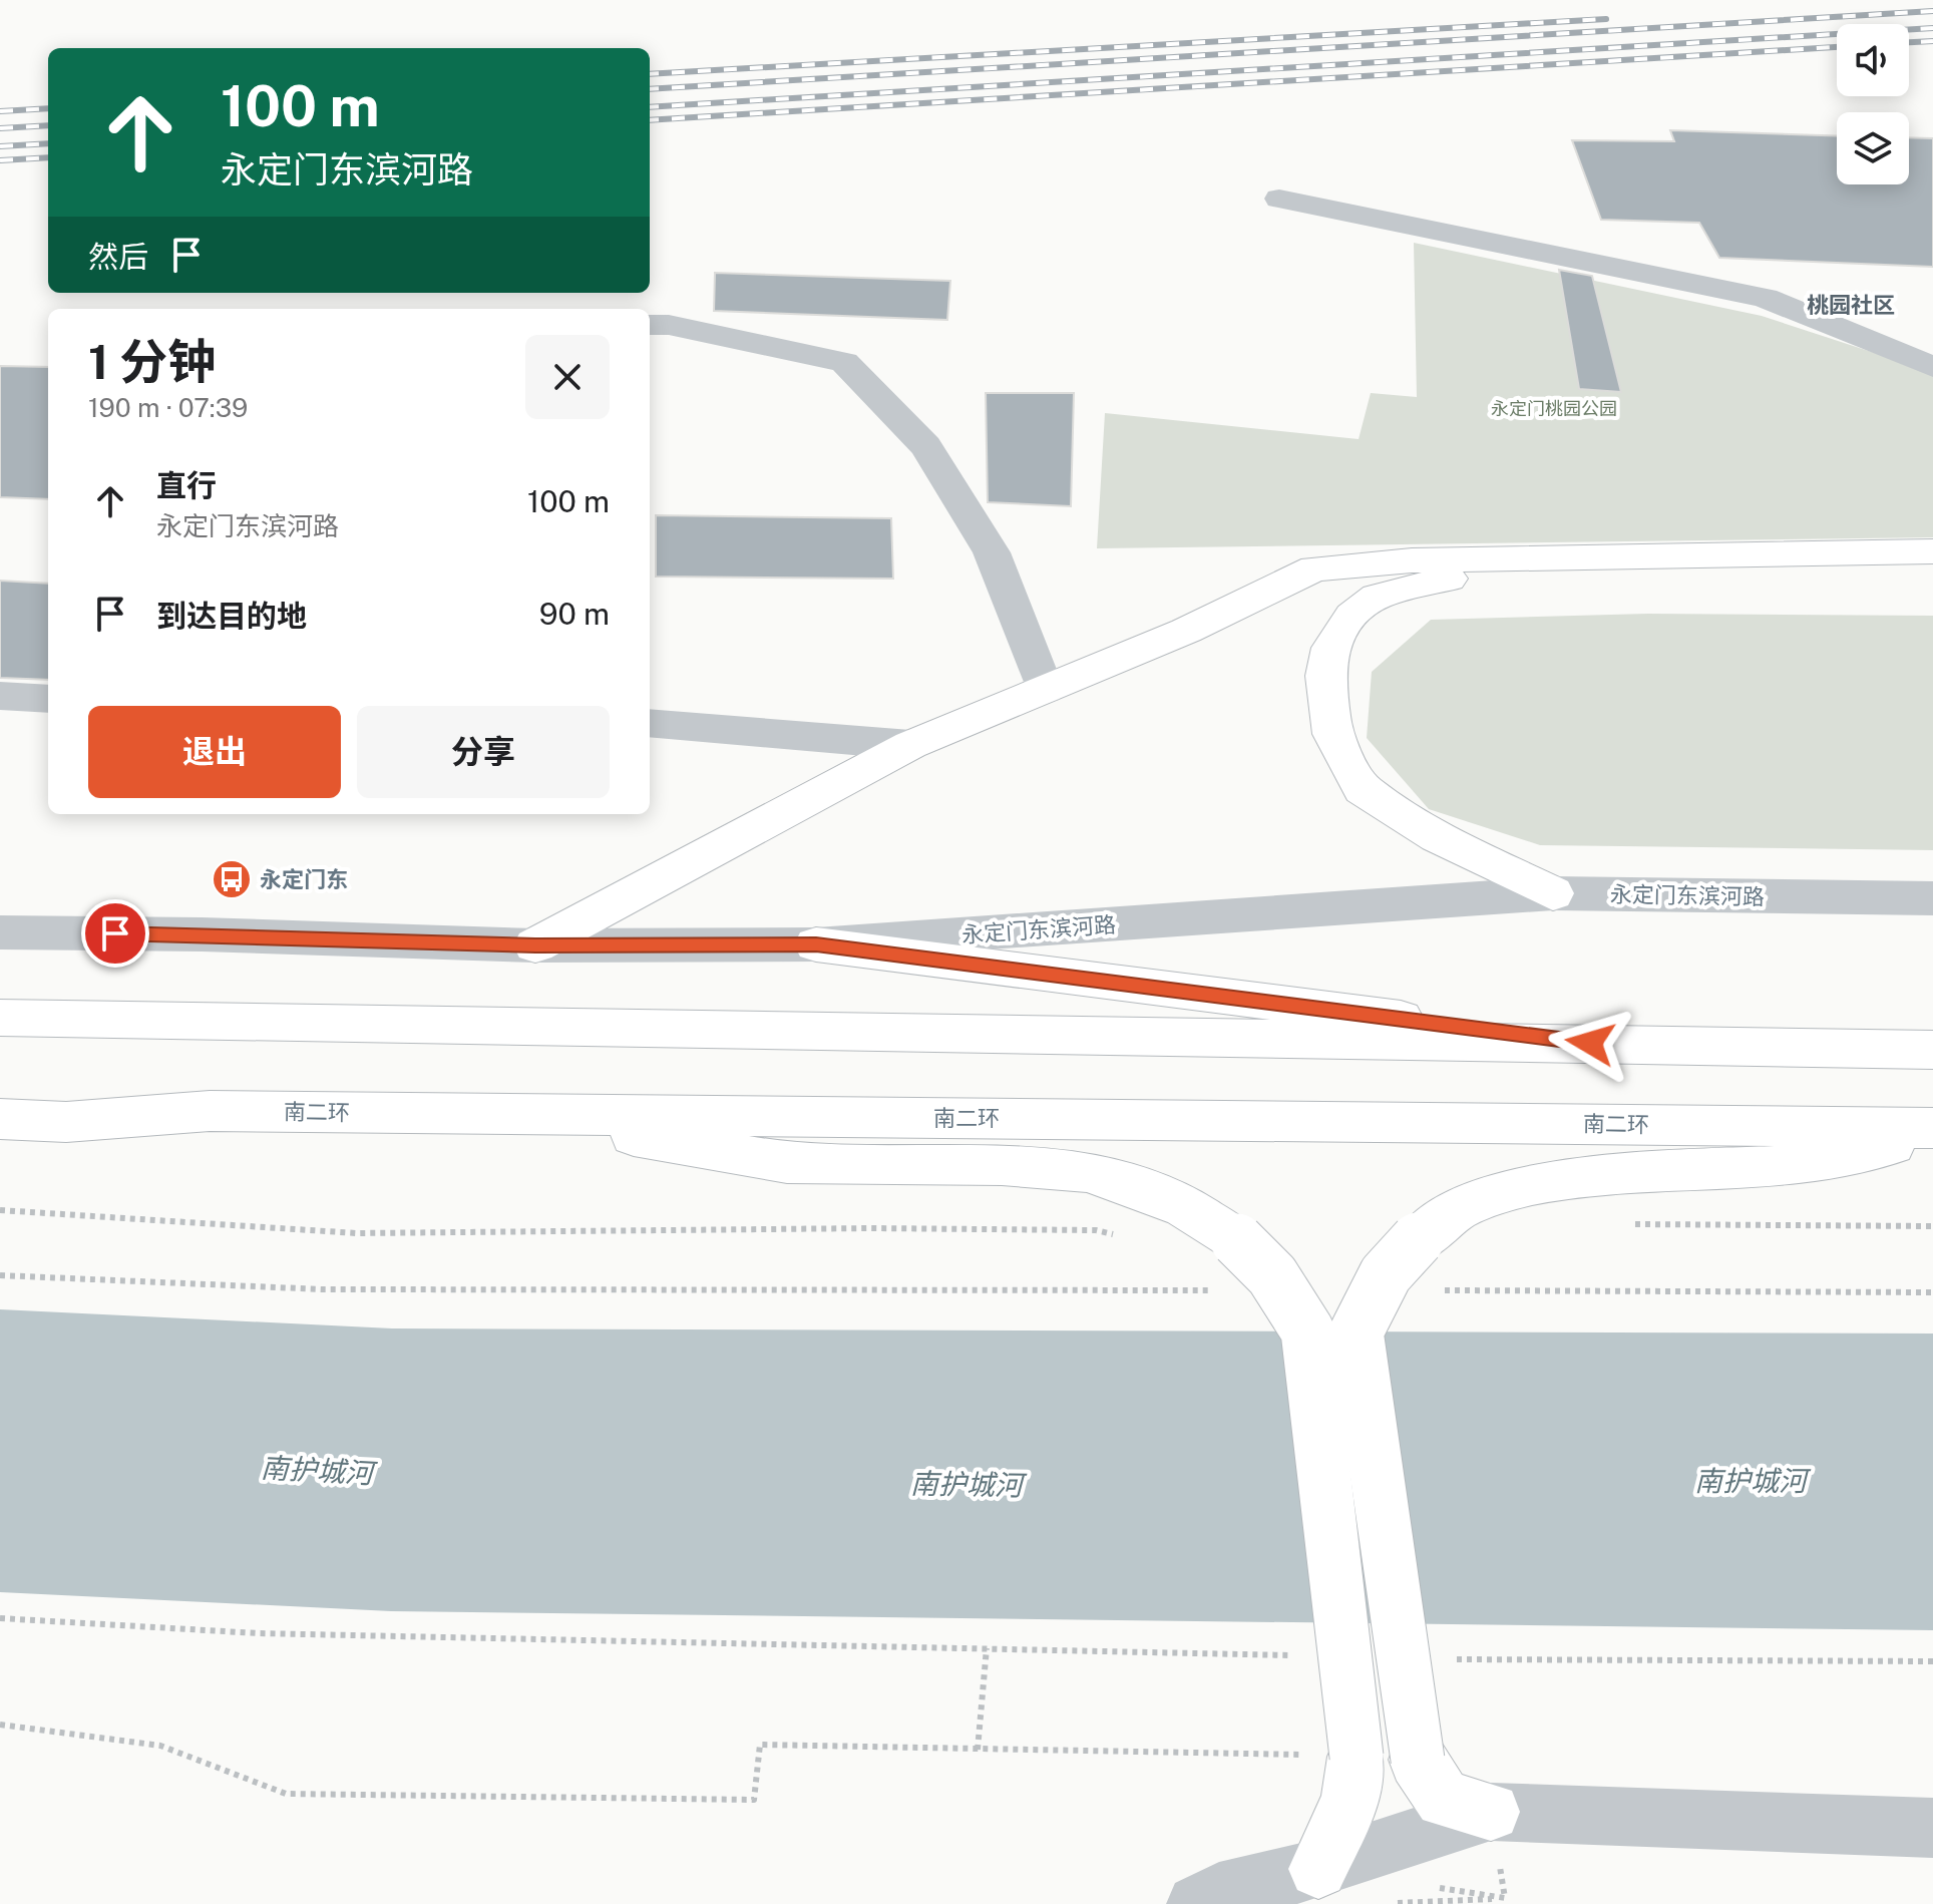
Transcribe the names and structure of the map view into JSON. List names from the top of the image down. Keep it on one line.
{"streets":{"highway":["南二环"],"street":["永定门东滨河路"]},"districts":["桃园社区"],"water":["南护城河"],"parks":["永定门桃园公园"],"places":{"bus stop":["永定门东"]},"page":{"turn":["100 m","永定门东滨河路"],"then":"然后","heading":["1 分钟","190 m · 07:39"],"list":[{"name":"直行","note":"永定门东滨河路","value":"100 m"},{"name":"到达目的地","value":"90 m"}],"buttons":["退出","分享"]}}
